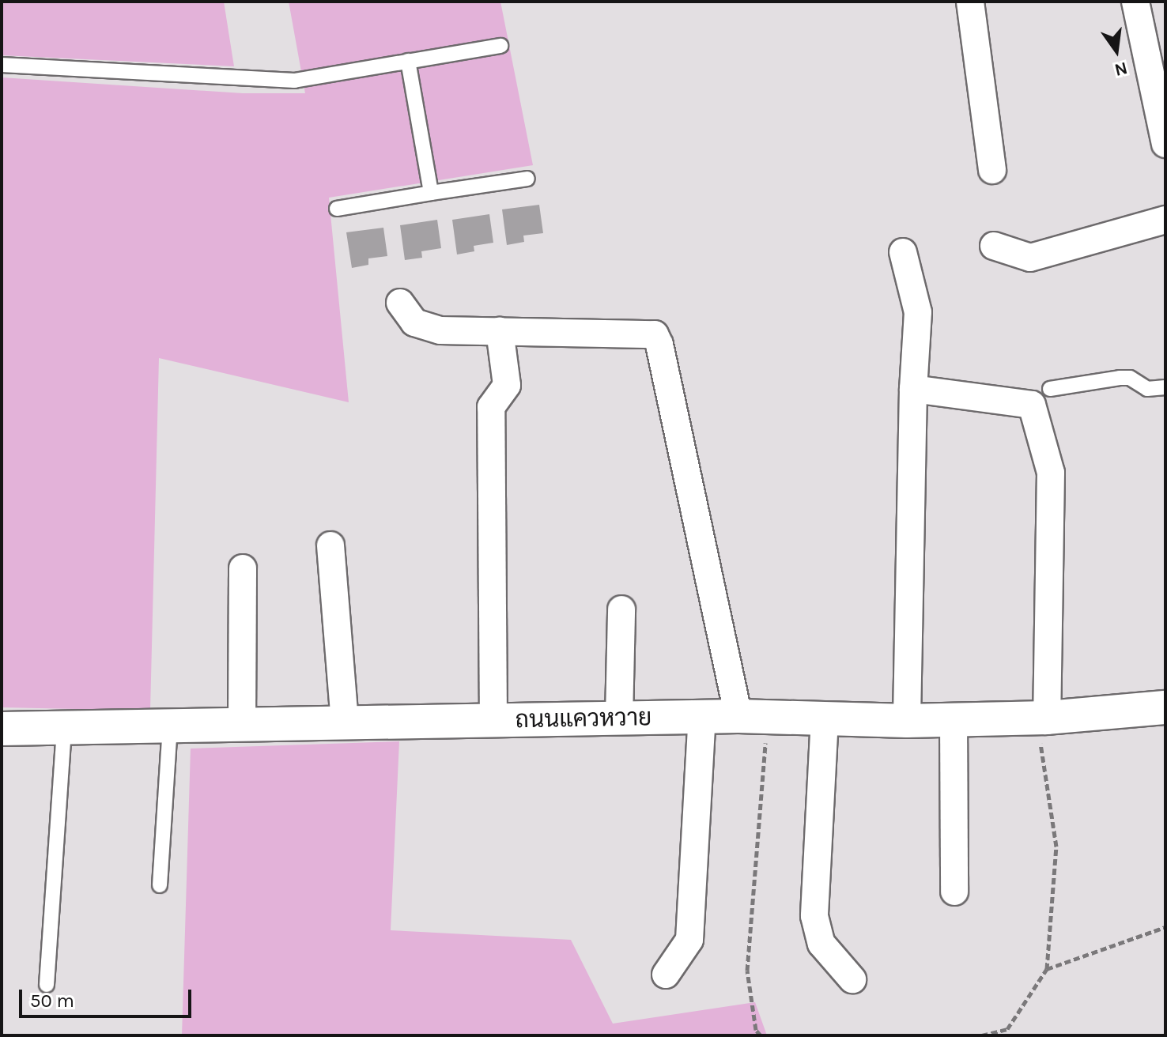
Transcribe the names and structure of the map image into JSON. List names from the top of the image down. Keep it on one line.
{"streets":{"street":["ถนนแควหวาย"]},"scale_bar":"50 m","north":"bottom"}
